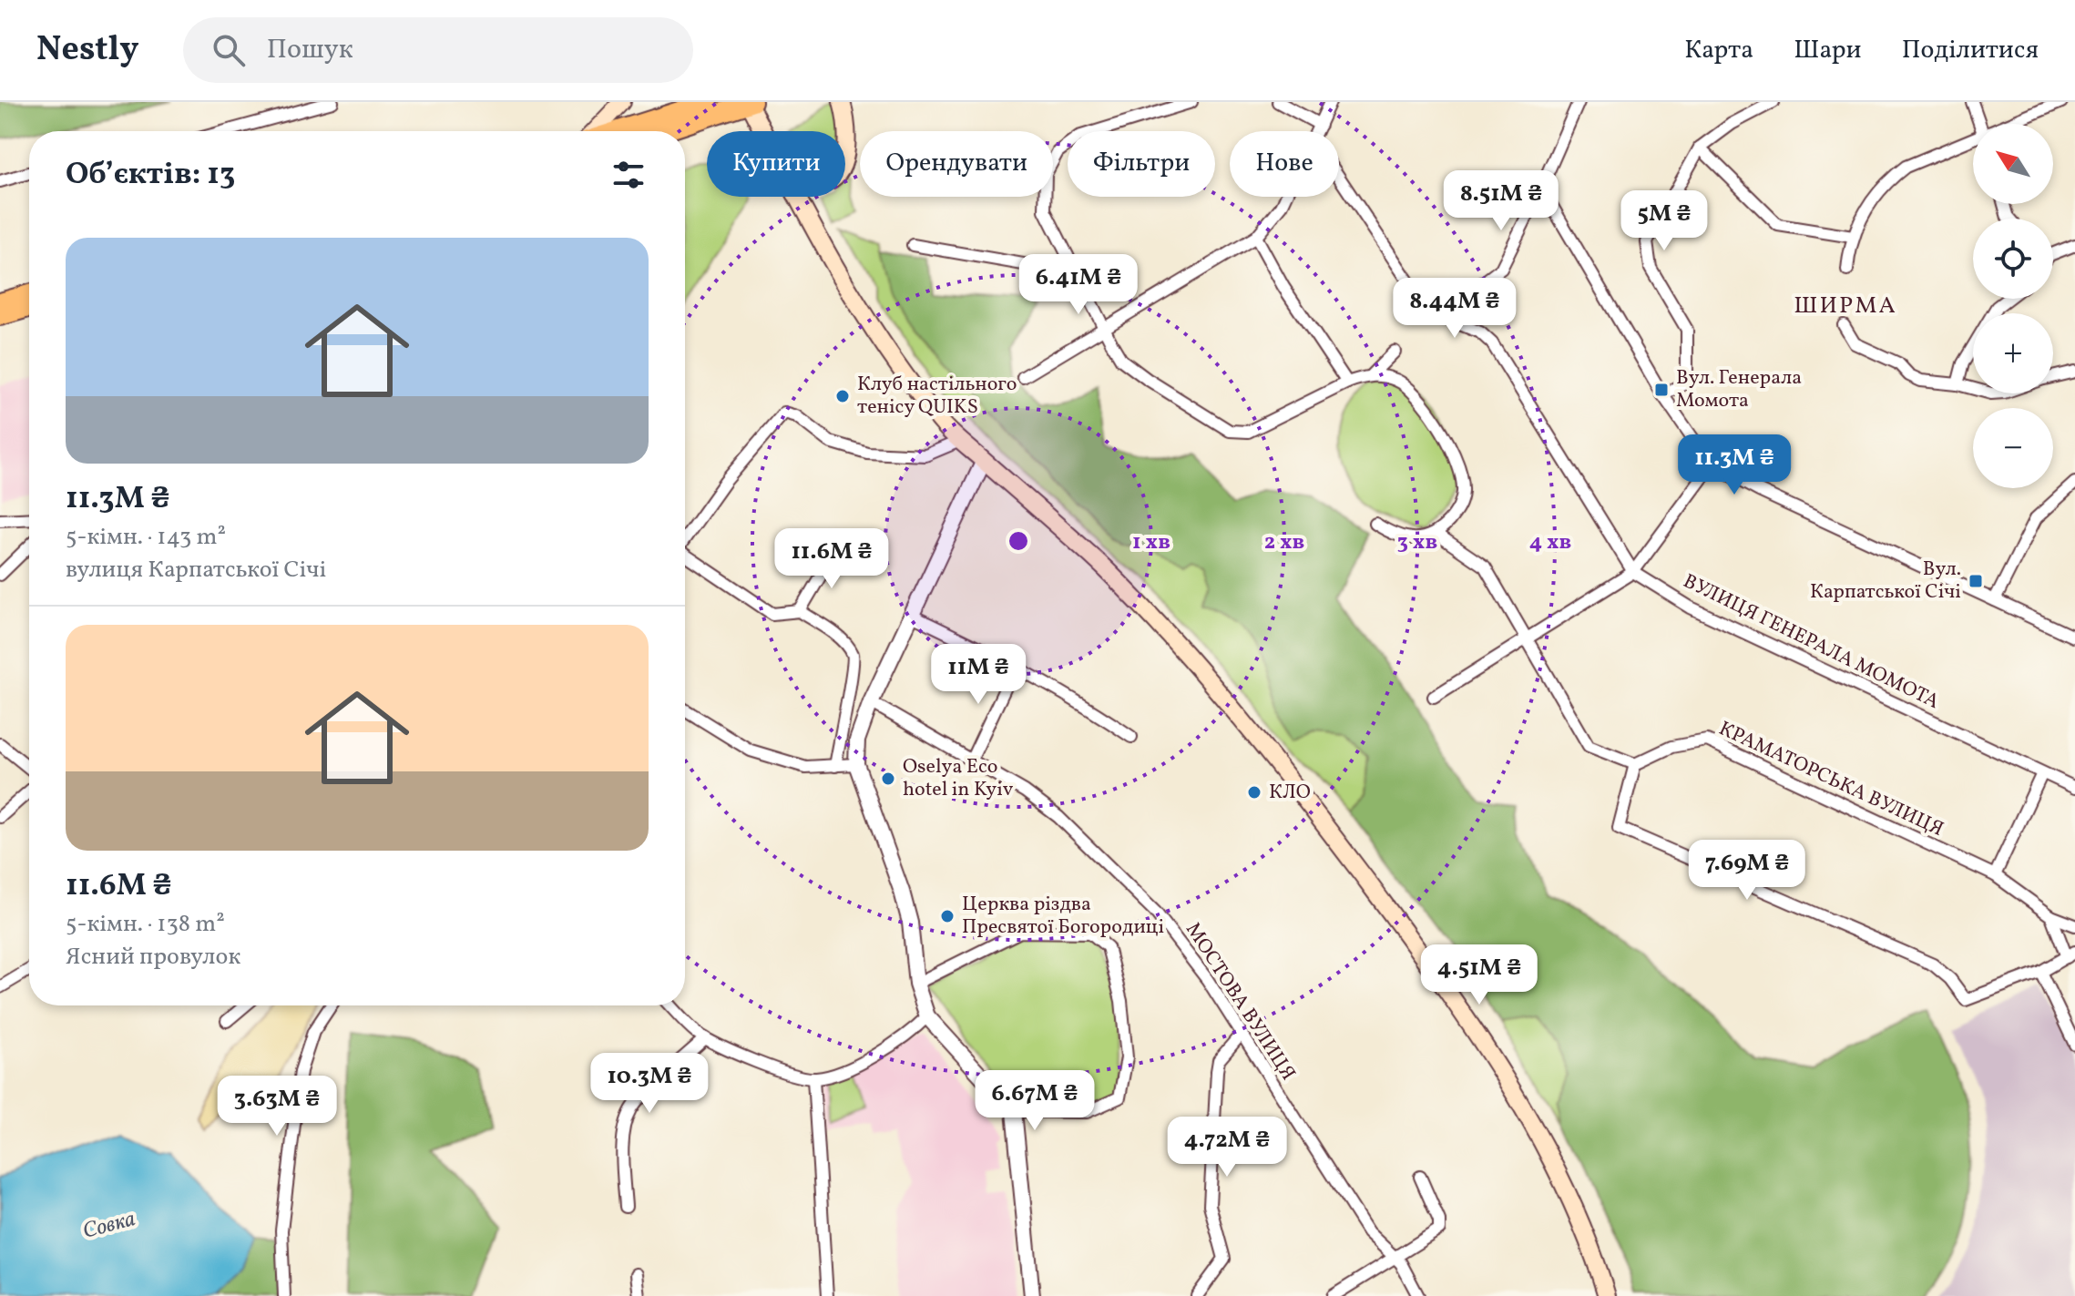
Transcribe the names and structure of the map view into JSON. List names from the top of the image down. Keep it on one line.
{"streets":{"street":["ВУЛИЦЯ ГЕНЕРАЛА МОМОТА","КРАМАТОРСЬКА ВУЛИЦЯ","МОСТОВА ВУЛИЦЯ"]},"districts":["ШИРМА"],"water":["Совка"],"places":{"transit":["Вул. Генерала Момота","Вул. Карпатської Січі"],"other":["Клуб настільного тенісу QUIKS","Oselya Eco hotel in Kyiv","КЛО","Церква різдва Пресвятої Богородиці"]},"north":"top left","page":{"header":"Nestly","search":"Пошук","nav":["Карта","Шари","Поділитися"],"map_buttons":["+","−"],"chip":["Купити","Орендувати","Фільтри","Нове"],"heading":"Об’єктів: 13","price":["8.51M ₴","5M ₴","6.41M ₴","8.44M ₴","11.3M ₴","11.6M ₴","11M ₴","7.69M ₴","4.51M ₴","10.3M ₴","6.67M ₴","3.63M ₴","4.72M ₴"],"list":[{"name":"11.3M ₴","note":"5-кімн. · 143 m² · вулиця Карпатської Січі"},{"name":"11.6M ₴","note":"5-кімн. · 138 m² · Ясний провулок"}]},"rings":["1 хв","2 хв","3 хв","4 хв"]}
